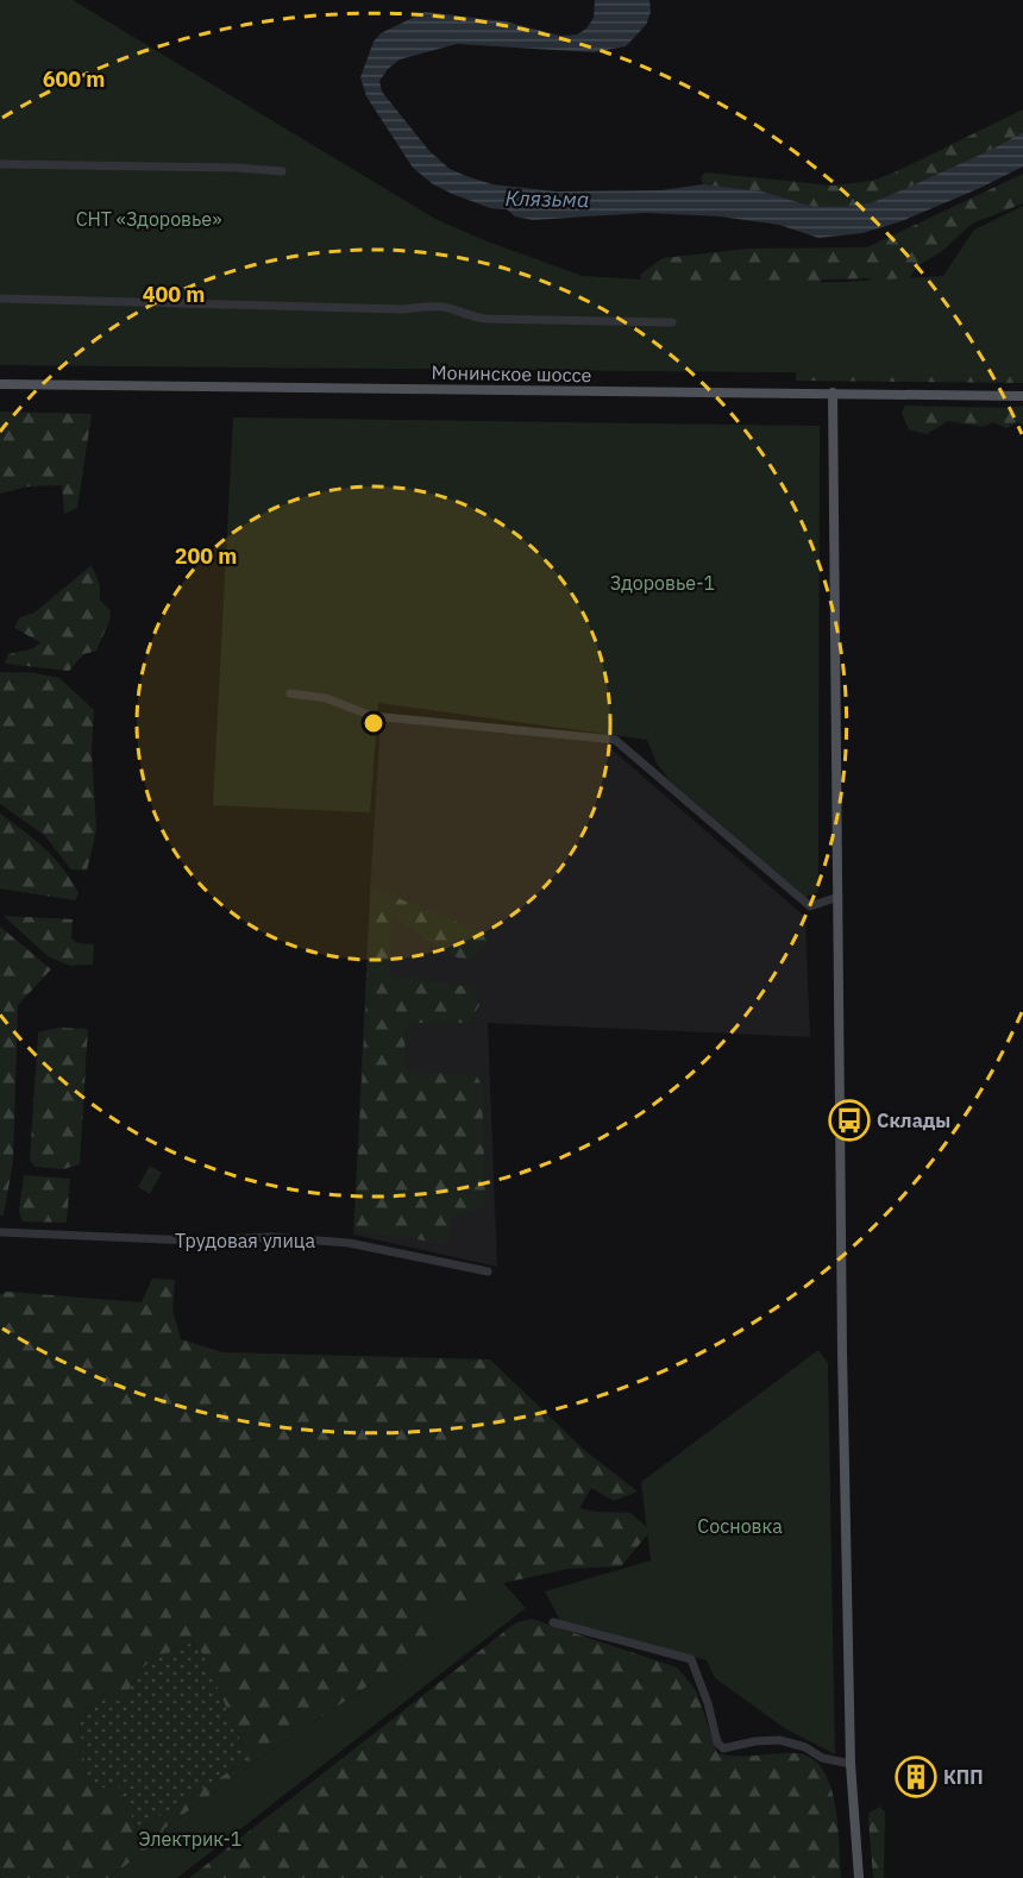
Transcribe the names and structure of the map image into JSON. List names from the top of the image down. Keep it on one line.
{"streets":{"main road":["Монинское шоссе"],"street":["Трудовая улица"]},"water":["Клязьма"],"parks":["СНТ «Здоровье»","Здоровье-1","Сосновка","Электрик-1"],"places":{"bus stop":["Склады"],"building":["КПП"]},"rings":["600 m","400 m","200 m"]}
